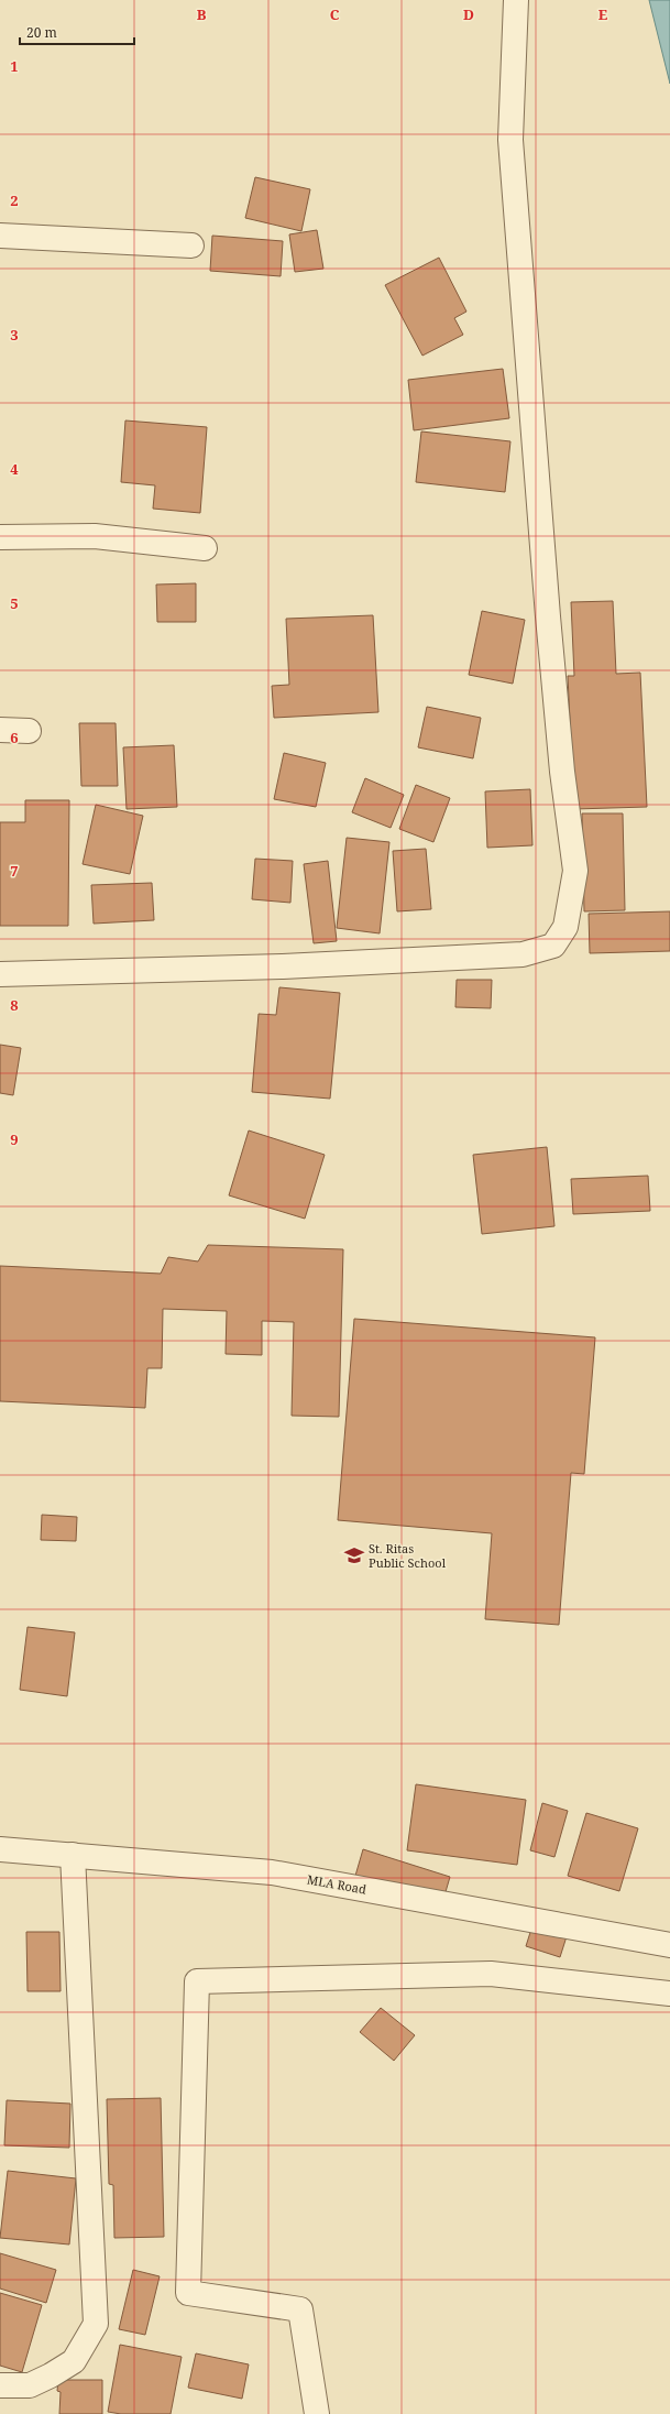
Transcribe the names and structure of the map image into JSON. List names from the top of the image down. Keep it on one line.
{"streets":{"street":["MLA Road"]},"places":{"school or university":["St. Ritas Public School"]},"scale_bar":"20 m","grid":{"columns":["B","C","D","E"],"rows":["1","2","3","4","5","6","7","8","9"]}}
